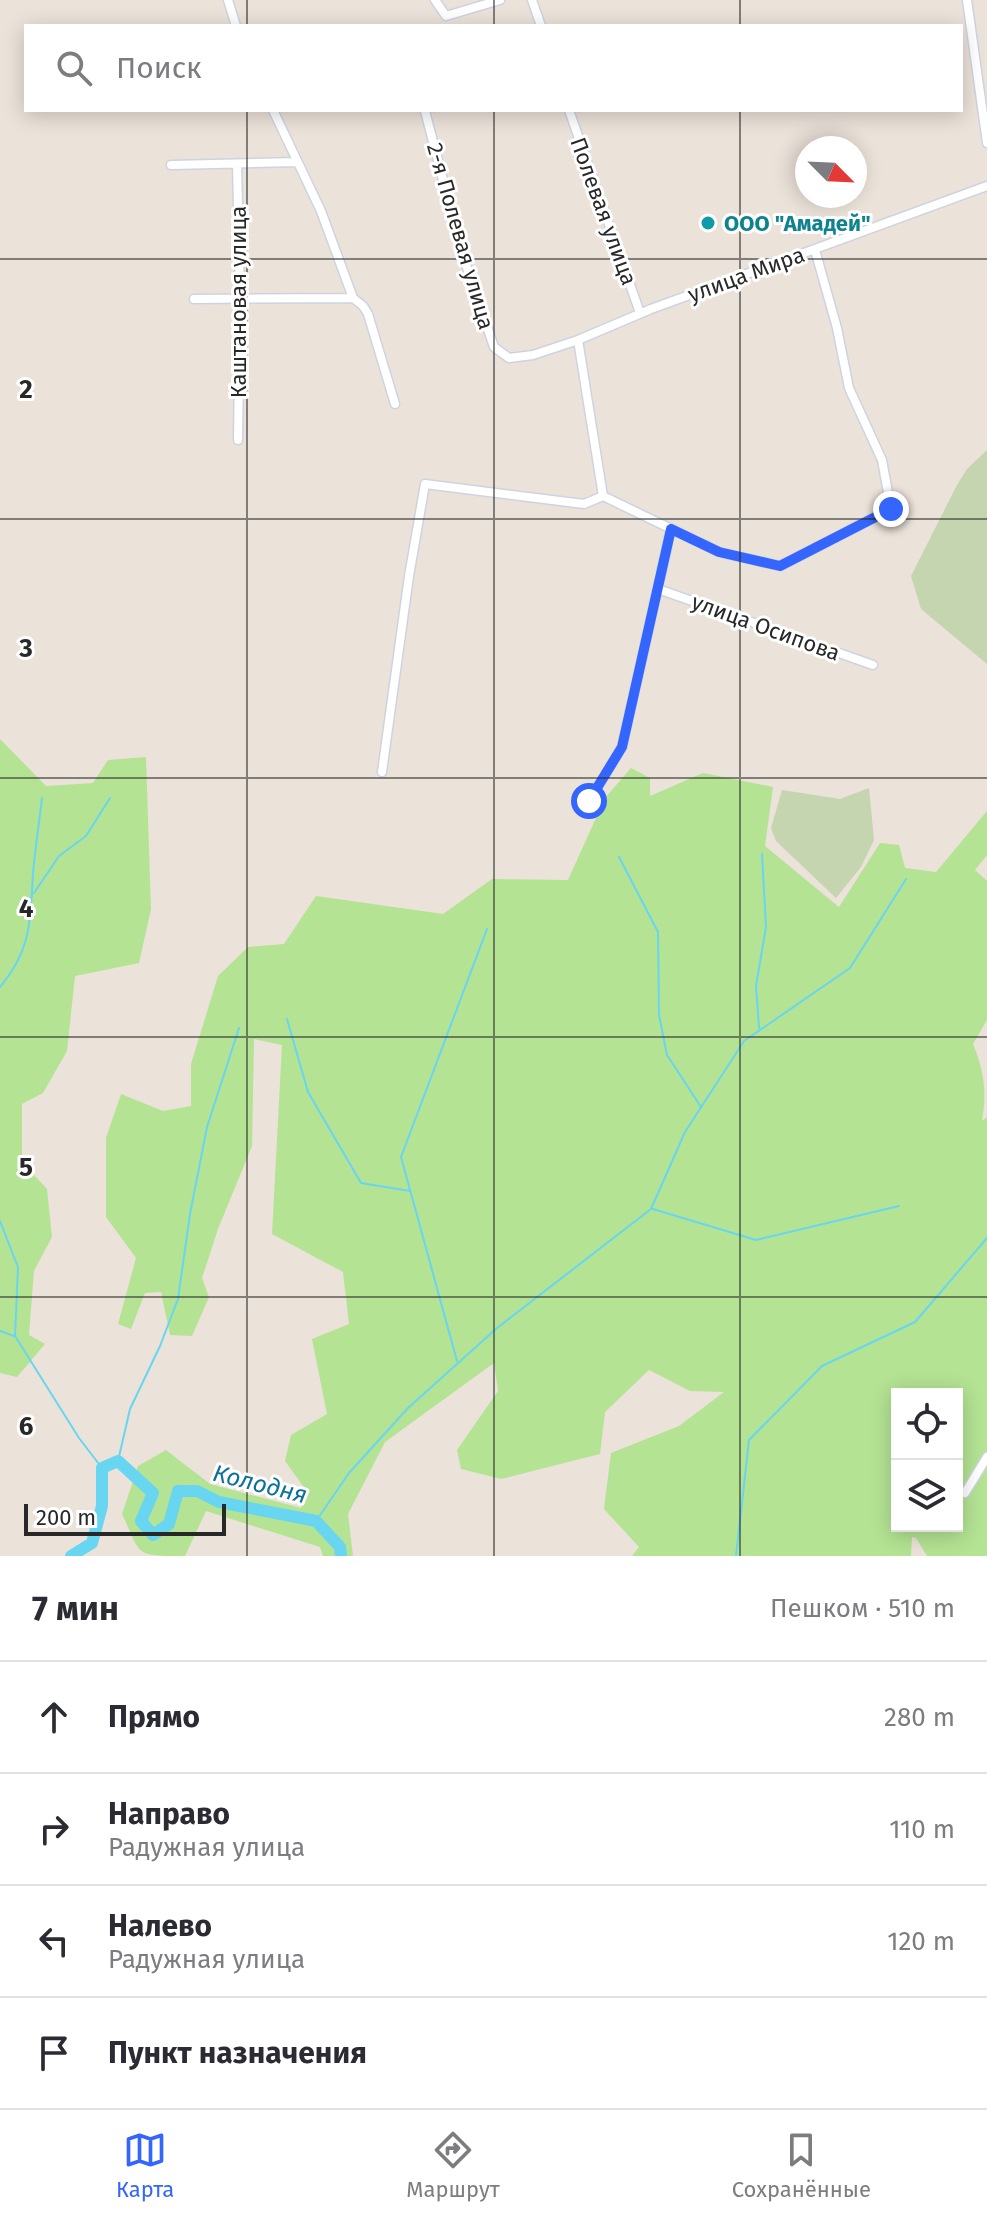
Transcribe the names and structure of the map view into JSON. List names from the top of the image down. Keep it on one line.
{"streets":{"street":["Полевая улица","2-я Полевая улица","улица Мира","Каштановая улица","улица Осипова"]},"crossings":[["Полевая улица","2-я Полевая улица"],["Полевая улица","улица Мира"],["2-я Полевая улица","улица Мира"]],"water":["Колодня"],"places":["ООО \"Амадей\""],"scale_bar":"200 m","north":"bottom right","page":{"search":"Поиск","scale":"200 m","heading":["7 мин","Пешком · 510 m"],"list":[["Прямо","280 m"],["Направо","Радужная улица","110 m"],["Налево","Радужная улица","120 m"],"Пункт назначения"],"nav":["Карта","Маршрут","Сохранённые"]},"grid":{"rows":["2","3","4","5","6"]}}
